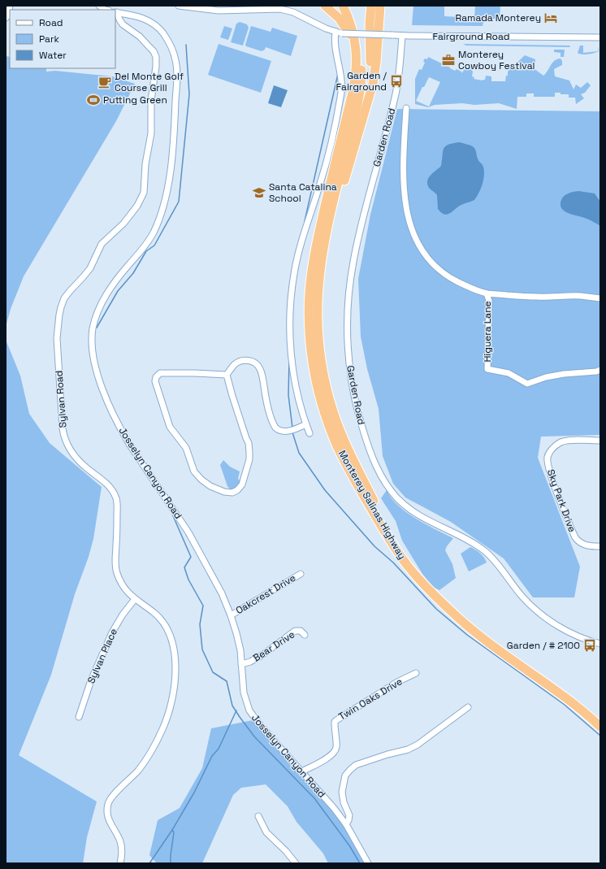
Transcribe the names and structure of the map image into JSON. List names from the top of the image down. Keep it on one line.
{"streets":{"highway":["Monterey Salinas Highway"],"street":["Fairground Road","Garden Road","Higuera Lane","Sylvan Road","Josselyn Canyon Road","Sky Park Drive","Oakcrest Drive","Bear Drive","Sylvan Place","Twin Oaks Drive"]},"crossings":[["Fairground Road","Garden Road"],["Sylvan Road","Josselyn Canyon Road"],["Sylvan Road","Sylvan Place"],["Josselyn Canyon Road","Oakcrest Drive"],["Josselyn Canyon Road","Bear Drive"],["Josselyn Canyon Road","Twin Oaks Drive"]],"places":{"hotel":["Ramada Monterey"],"office":["Monterey Cowboy Festival"],"bus stop":["Garden / Fairground","Garden / # 2100"],"cafe":["Del Monte Golf Course Grill"],"sports":["Putting Green"],"school or university":["Santa Catalina School"]},"legend":["Road","Park","Water"]}
